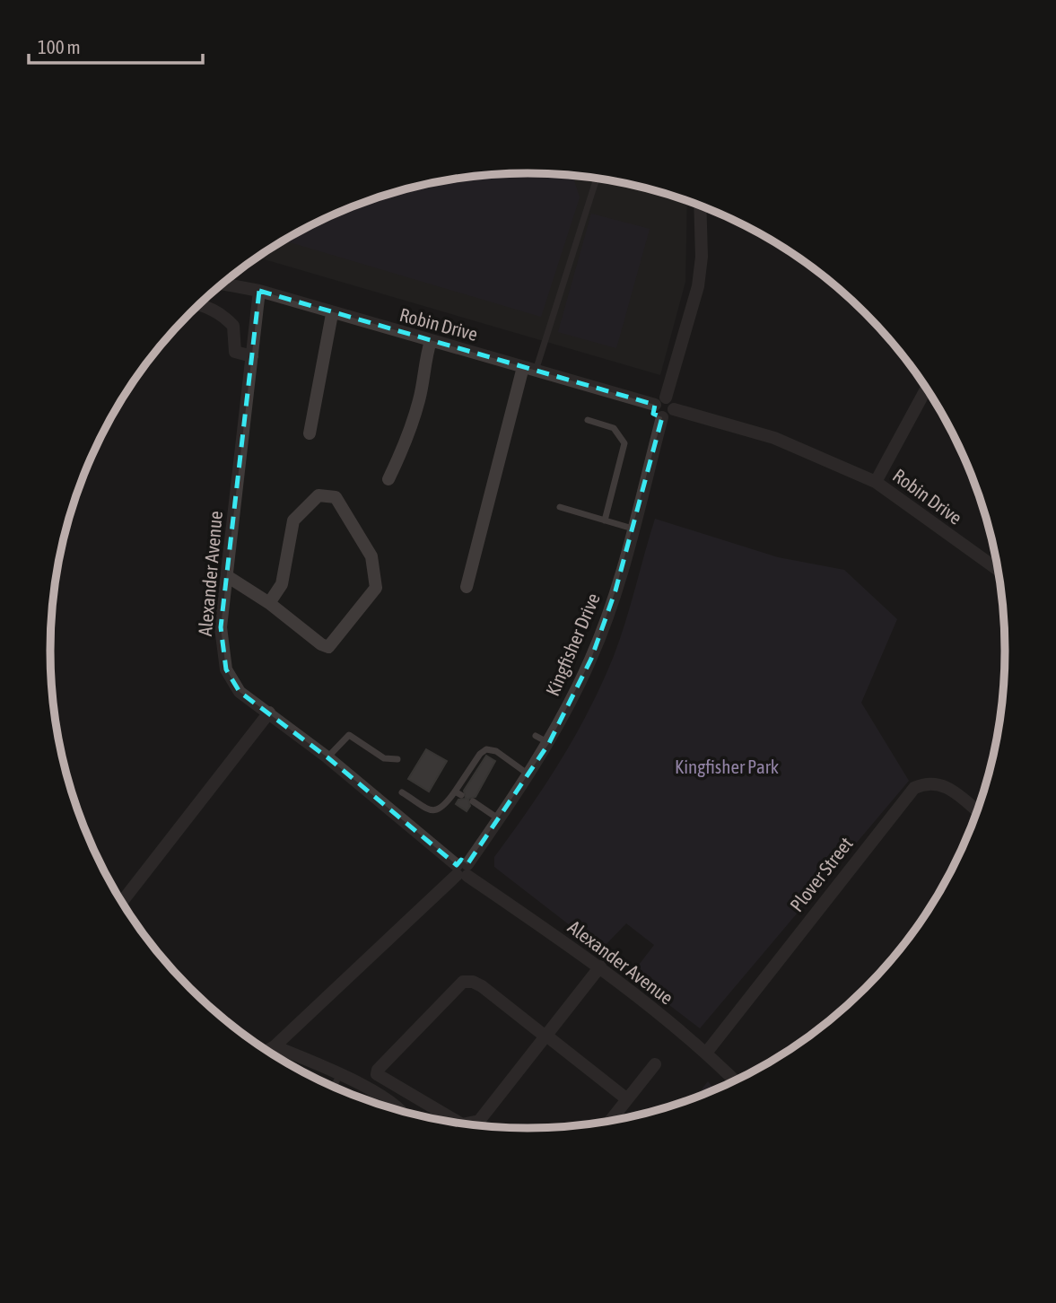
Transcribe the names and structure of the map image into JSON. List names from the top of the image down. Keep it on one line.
{"streets":{"street":["Robin Drive","Alexander Avenue","Kingfisher Drive","Plover Street"]},"crossings":[["Robin Drive","Alexander Avenue"],["Robin Drive","Kingfisher Drive"],["Alexander Avenue","Kingfisher Drive"],["Alexander Avenue","Plover Street"]],"parks":["Kingfisher Park"],"scale_bar":"100 m"}
